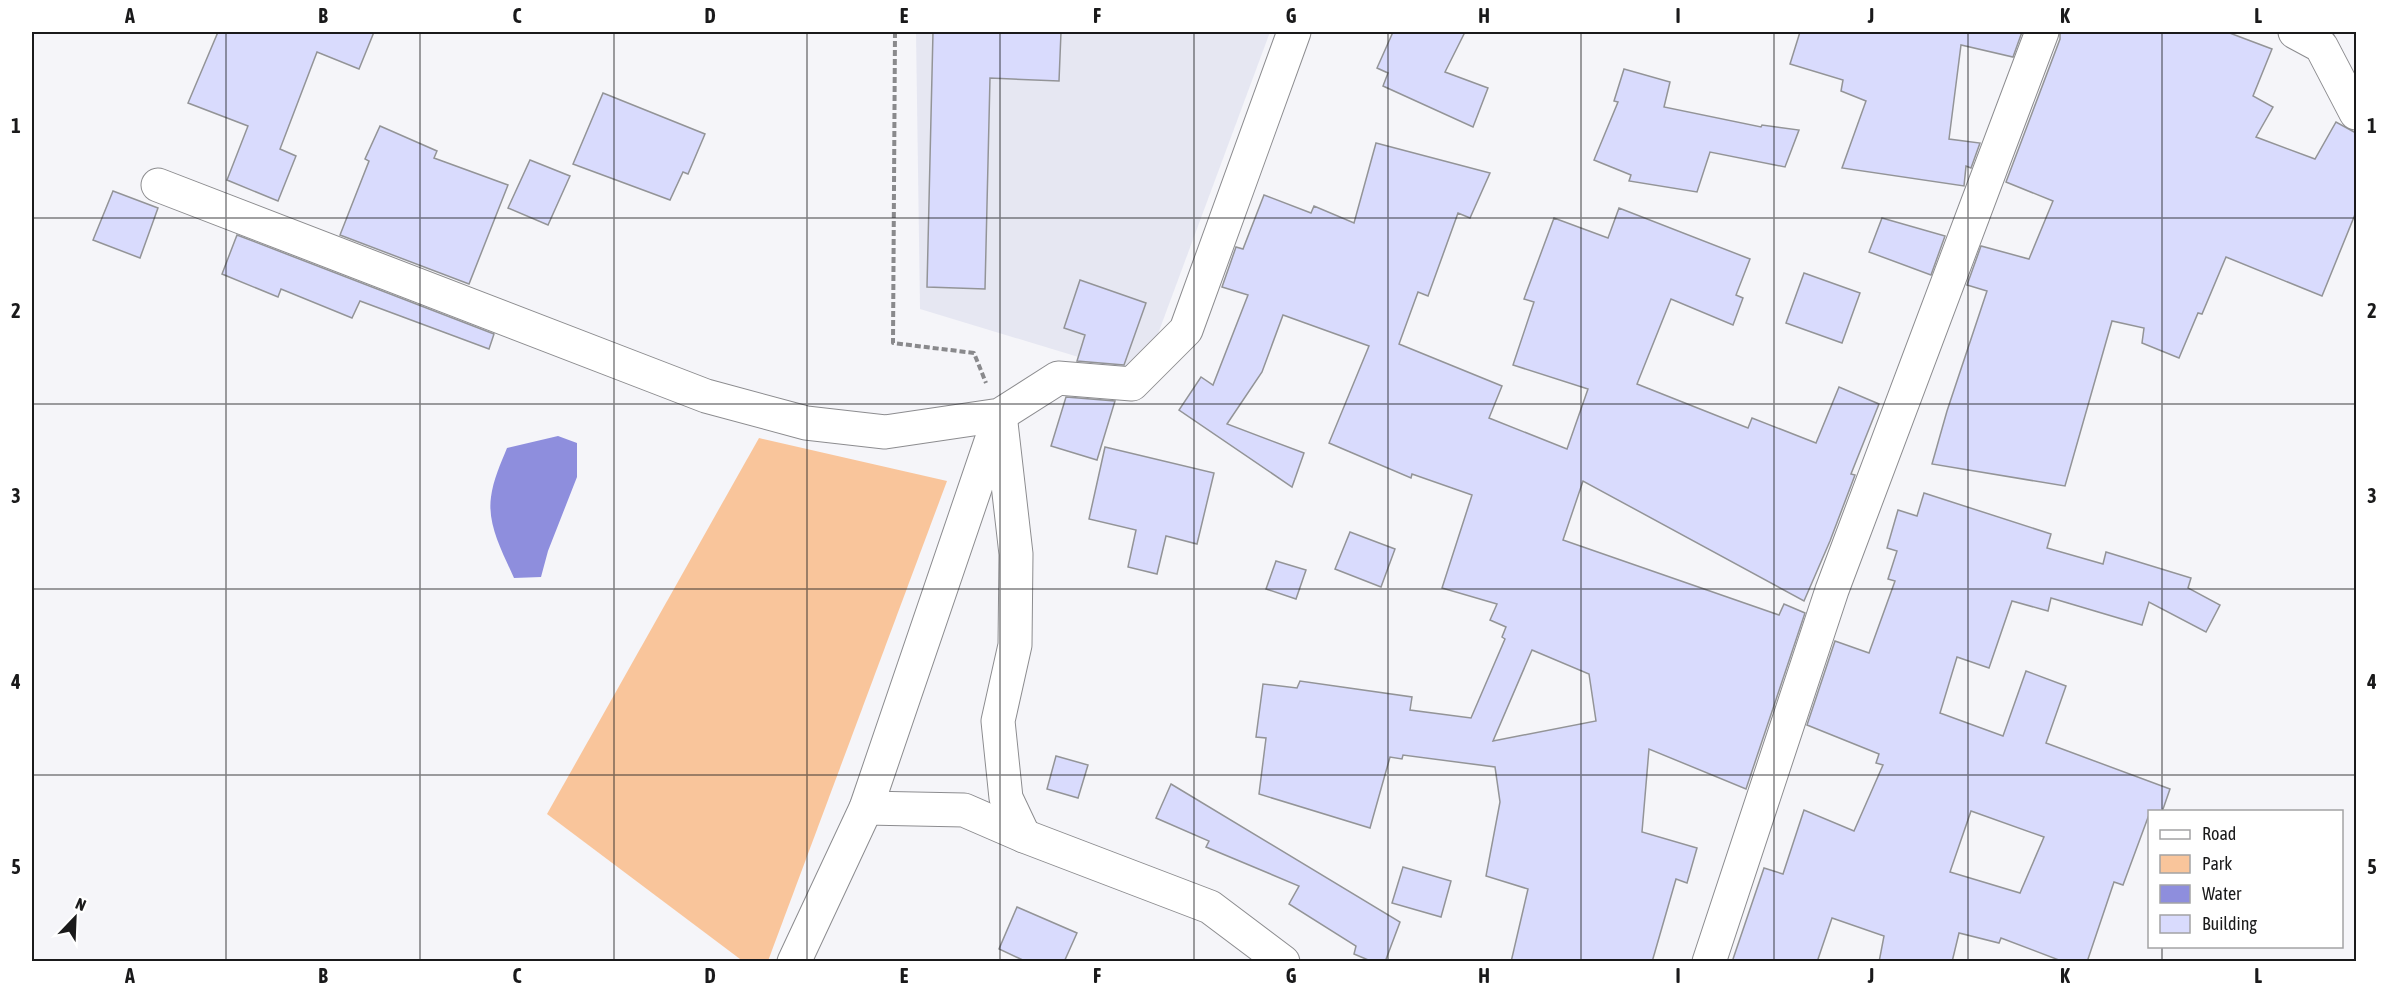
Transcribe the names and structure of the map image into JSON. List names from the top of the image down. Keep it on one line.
{"legend":["Road","Park","Water","Building"],"north":"top right","grid":{"columns":["A","B","C","D","E","F","G","H","I","J","K","L"],"rows":["1","2","3","4","5"]}}
